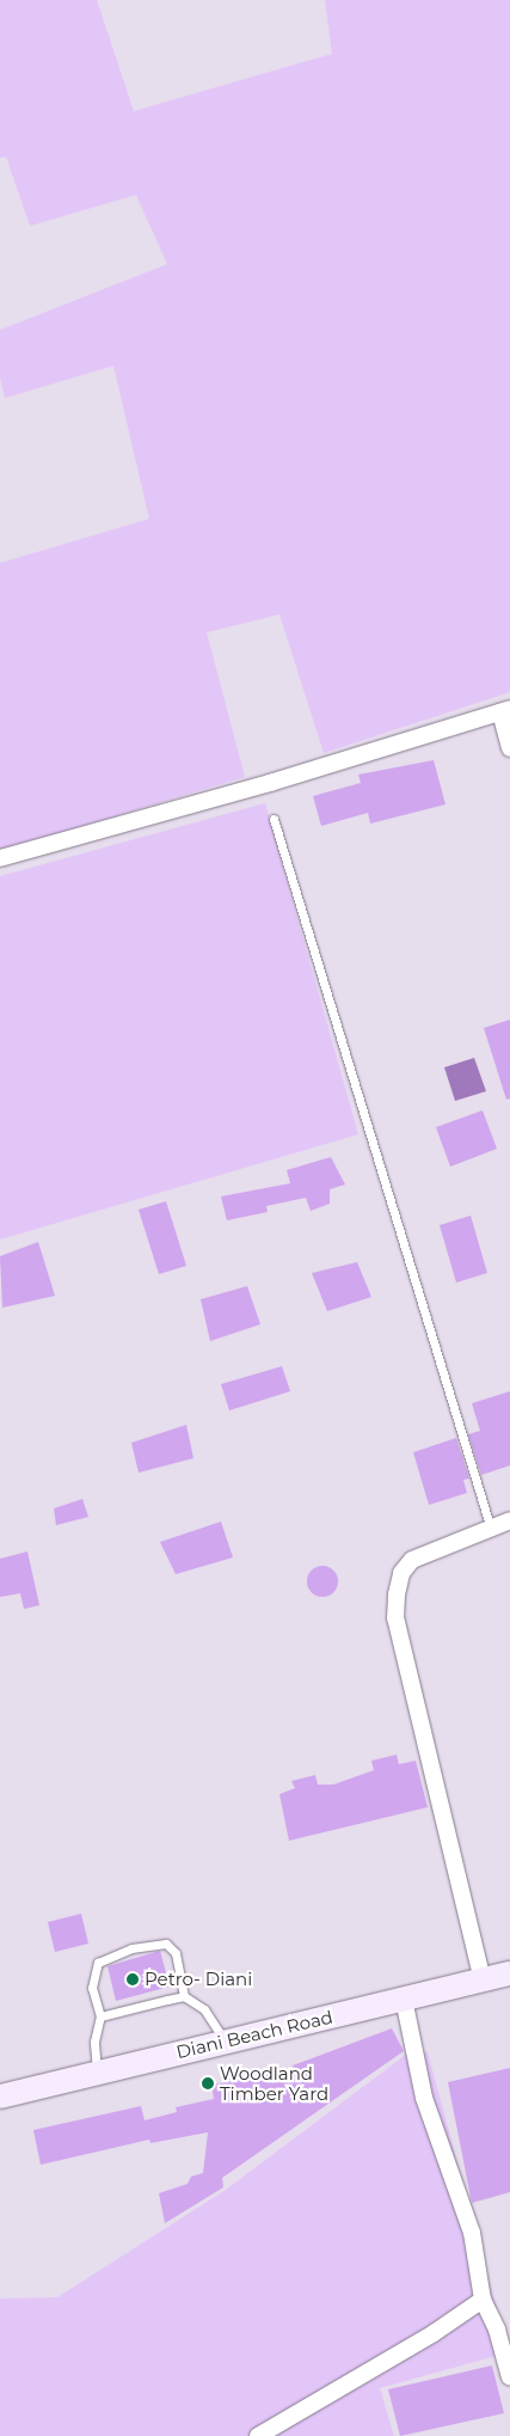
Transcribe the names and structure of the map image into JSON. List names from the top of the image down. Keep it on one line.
{"streets":{"main road":["Diani Beach Road"]},"places":["Petro- Diani","Woodland Timber Yard"]}
